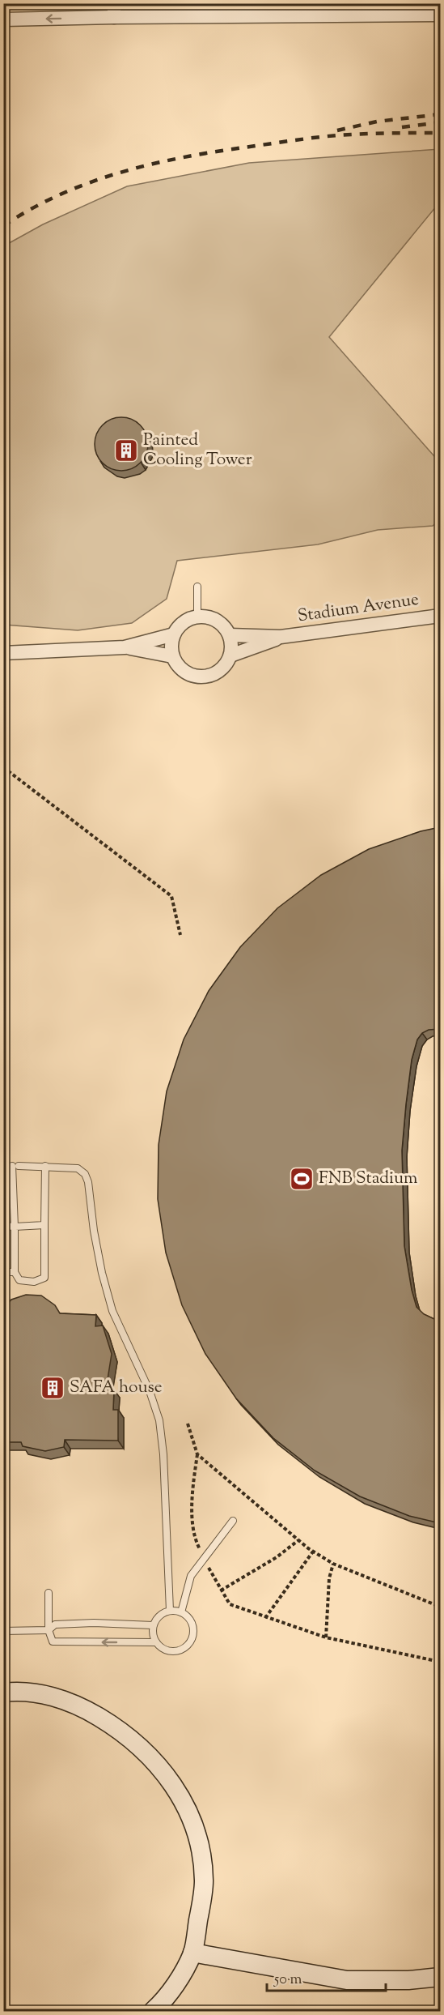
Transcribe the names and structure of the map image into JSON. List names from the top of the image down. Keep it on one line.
{"streets":{"street":["Stadium Avenue"]},"places":{"building":["Painted Cooling Tower","SAFA house"],"sports":["FNB Stadium"]},"scale_bar":"50 m"}
